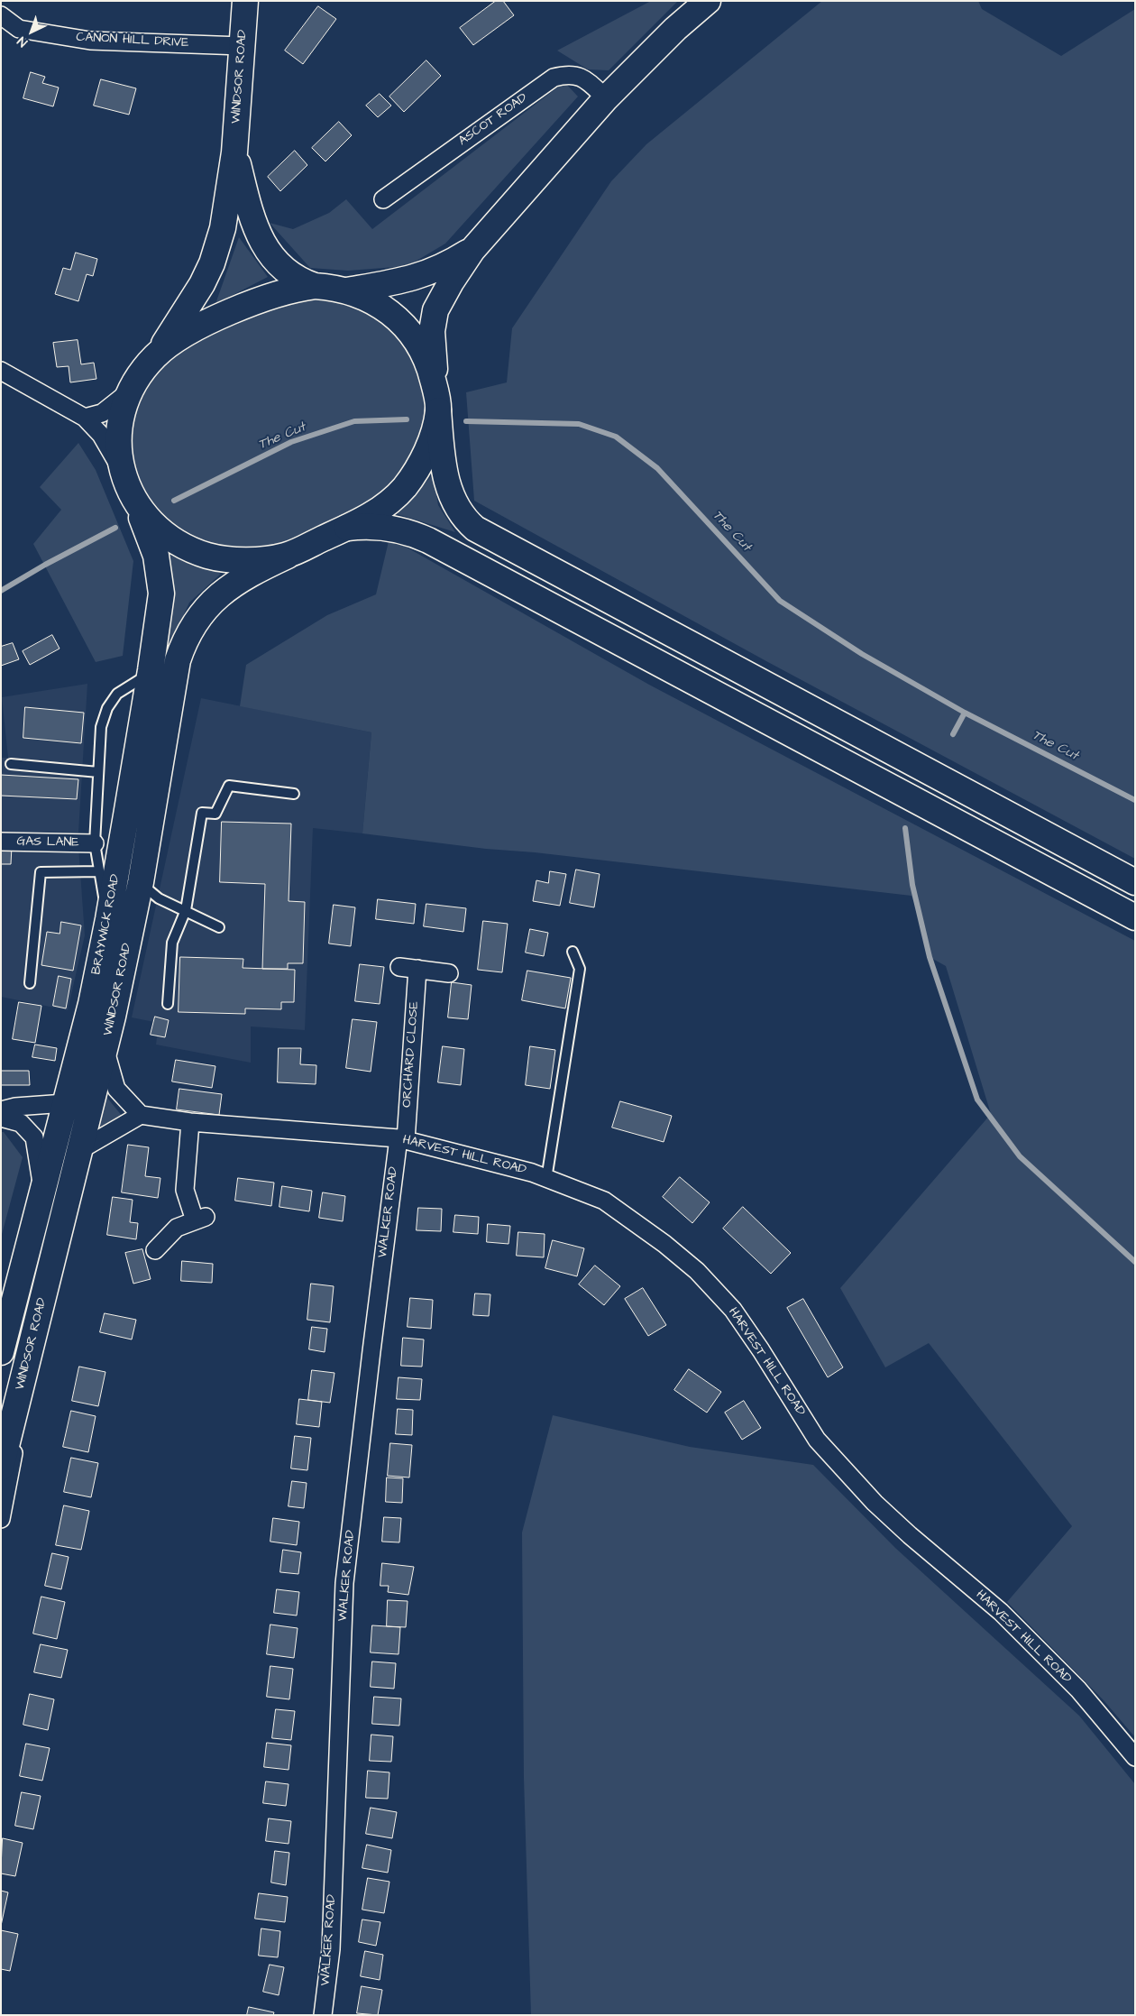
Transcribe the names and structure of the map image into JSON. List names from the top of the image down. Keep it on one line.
{"streets":{"main road":["WINDSOR ROAD","BRAYWICK ROAD"],"street":["CANON HILL DRIVE","ASCOT ROAD","GAS LANE","ORCHARD CLOSE","HARVEST HILL ROAD","WALKER ROAD"]},"crossings":[["CANON HILL DRIVE","WINDSOR ROAD"],["ORCHARD CLOSE","HARVEST HILL ROAD"],["ORCHARD CLOSE","WALKER ROAD"],["HARVEST HILL ROAD","WALKER ROAD"]],"water":["The Cut"],"north":"bottom left"}
